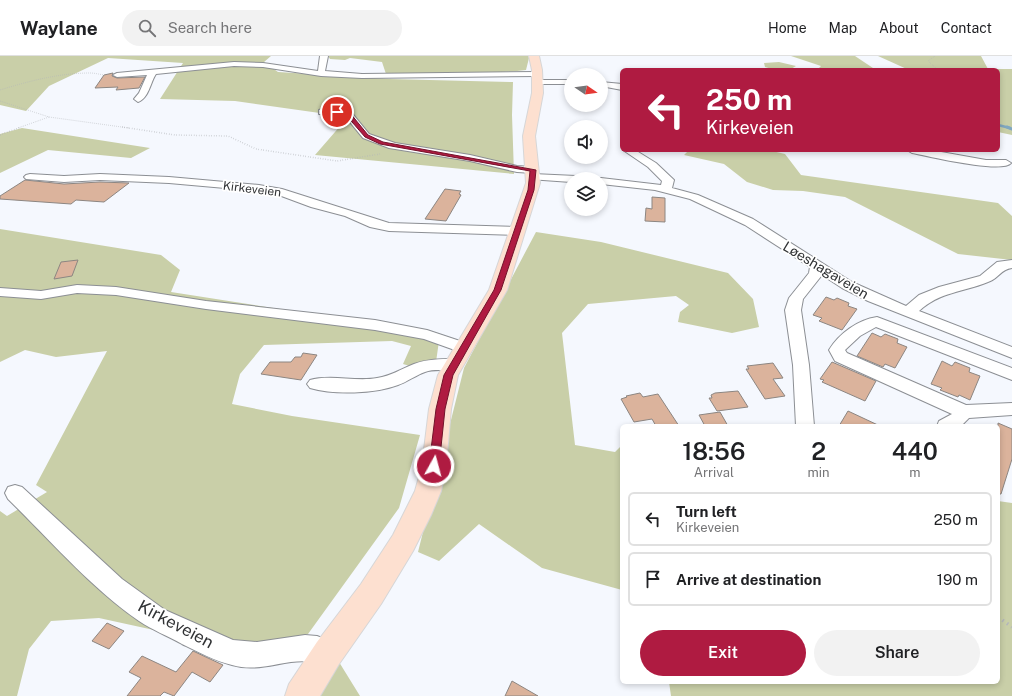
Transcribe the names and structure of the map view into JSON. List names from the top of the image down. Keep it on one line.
{"streets":{"street":["Kirkeveien","Løeshagaveien"]},"north":"right","page":{"header":"Waylane","search":"Search here","nav":["Home","Map","About","Contact"],"turn":["250 m","Kirkeveien"],"eta":["18:56","Arrival","2","min","440","m"],"list":[{"name":"Turn left","note":"Kirkeveien","value":"250 m"},{"name":"Arrive at destination","value":"190 m"}],"buttons":["Exit","Share"]}}
